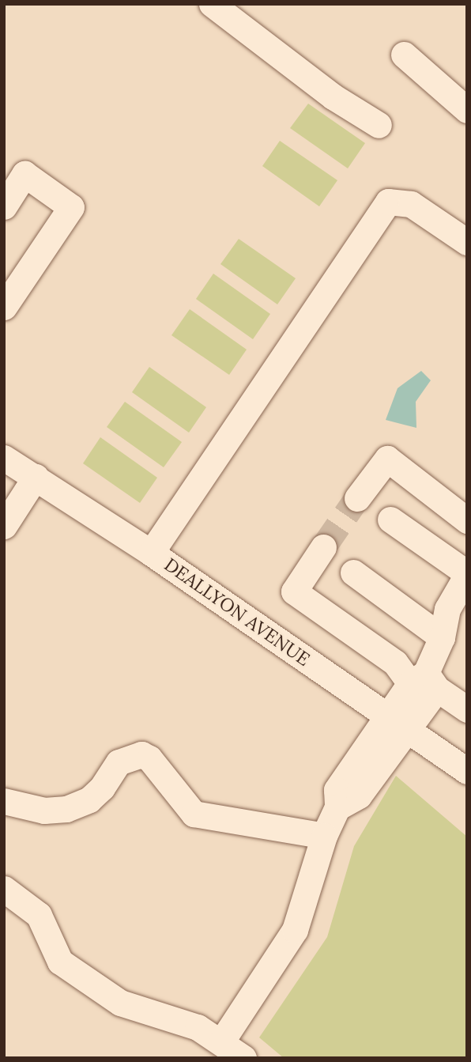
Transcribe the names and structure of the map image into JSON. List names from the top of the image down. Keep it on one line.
{"streets":{"street":["DEALLYON AVENUE"]}}
